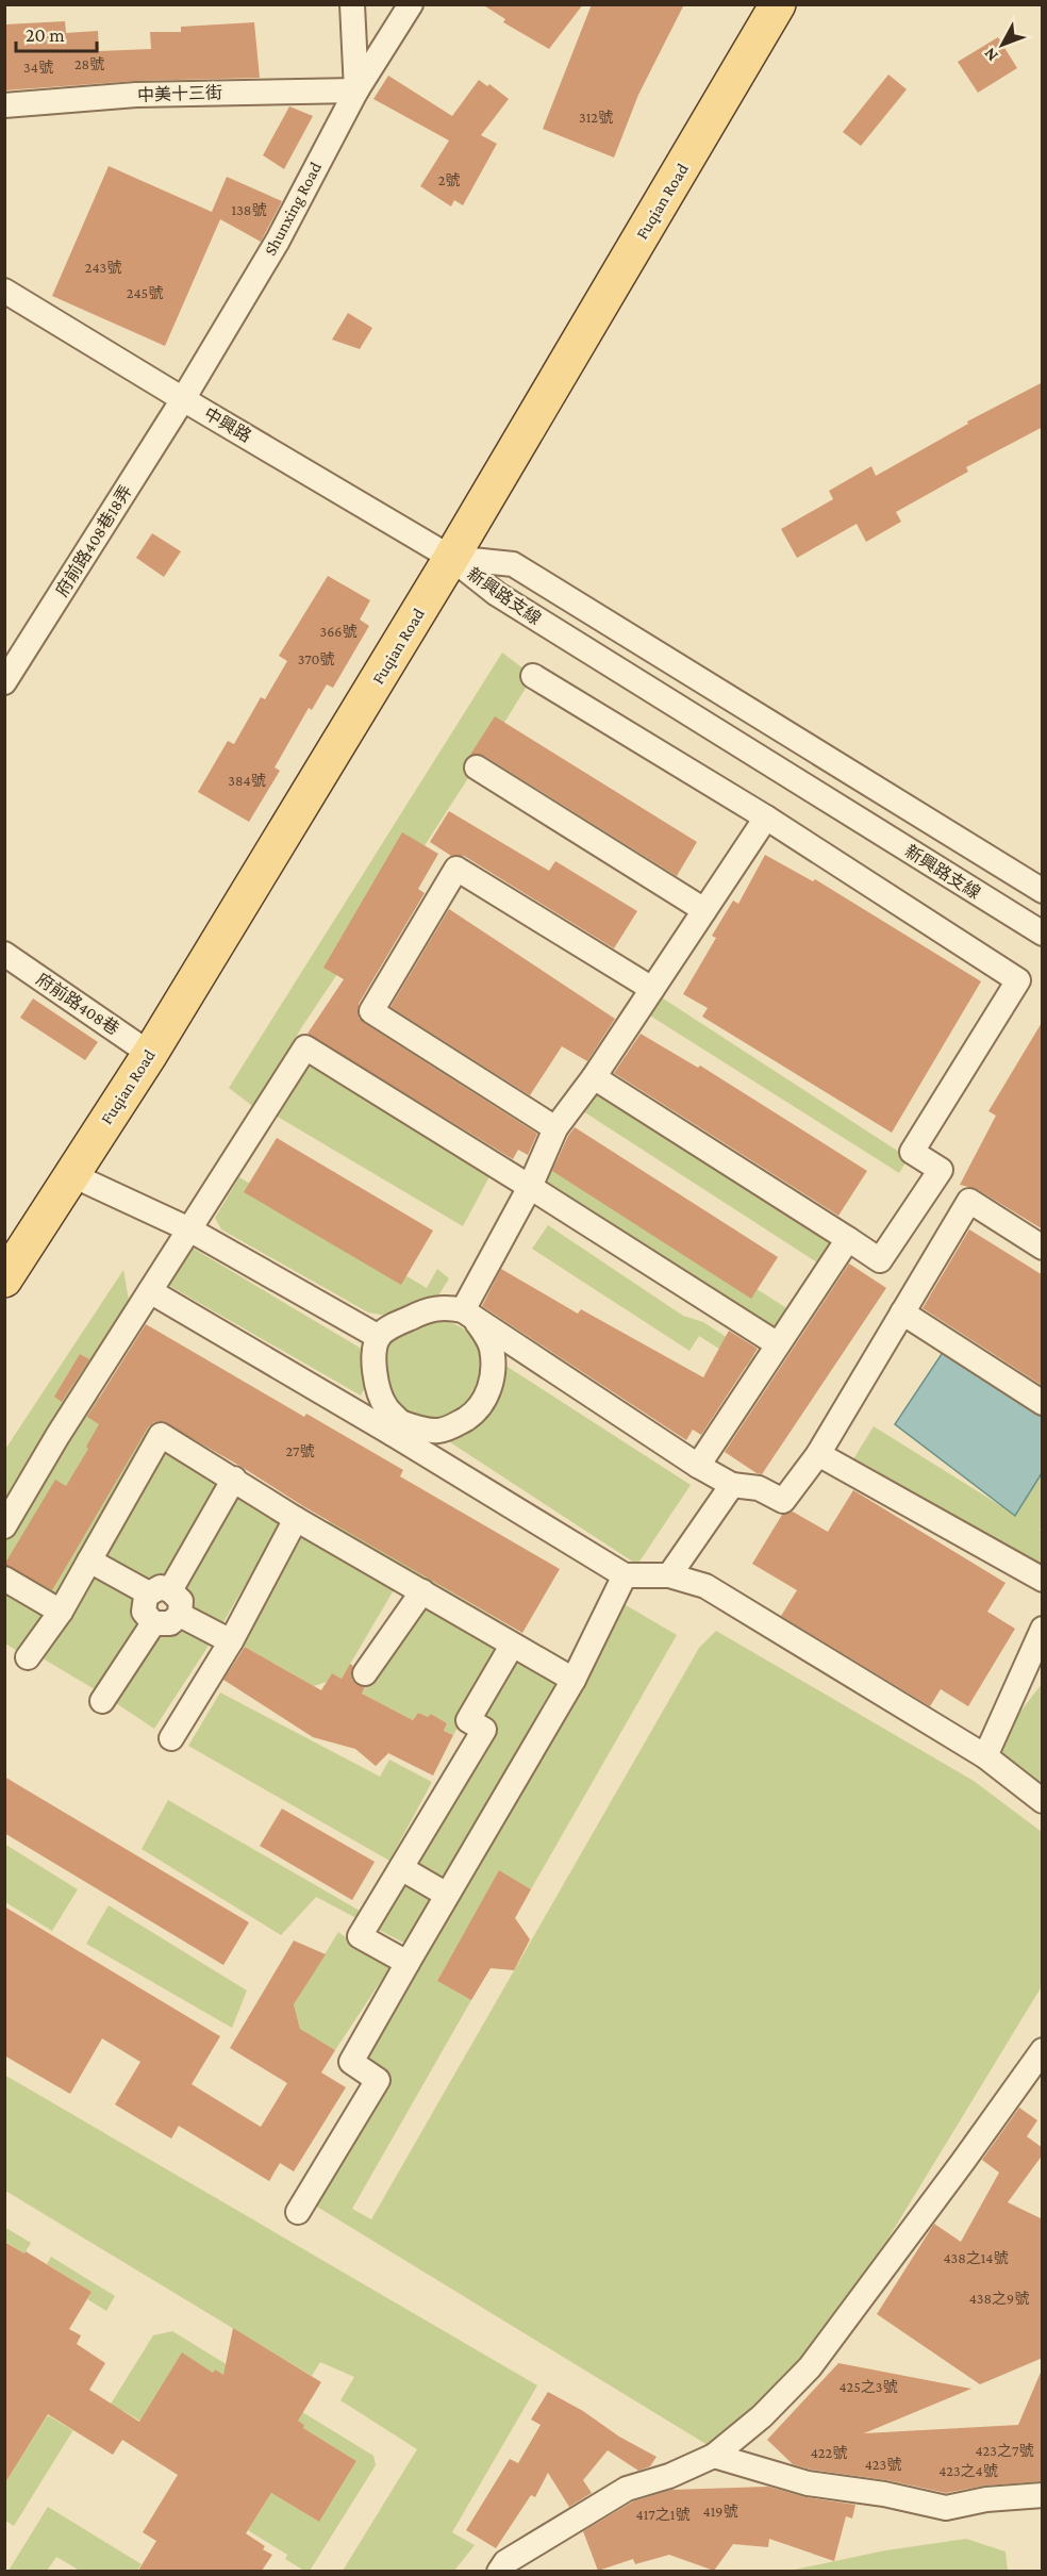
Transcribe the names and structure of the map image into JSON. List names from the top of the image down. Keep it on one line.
{"streets":{"main road":["Fuqian Road"],"street":["中美十三街","Shunxing Road","中興路","府前路408巷18弄","新興路支線","府前路408巷"]},"crossings":[["中美十三街","Shunxing Road"],["Fuqian Road","中興路"],["Fuqian Road","新興路支線"],["Fuqian Road","府前路408巷"],["Shunxing Road","中興路"],["Shunxing Road","府前路408巷18弄"],["中興路","府前路408巷18弄"],["中興路","新興路支線"]],"house_numbers":["28號","34號","312號","2號","138號","243號","245號","366號","370號","384號","27號","438之14號","438之9號","425之3號","423之7號","422號","423號","423之4號","419號","417之1號"],"scale_bar":"20 m","north":"bottom left"}
